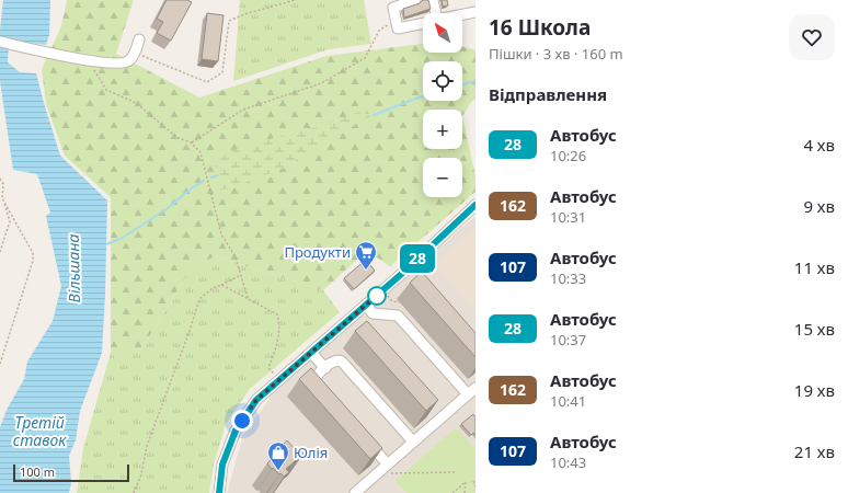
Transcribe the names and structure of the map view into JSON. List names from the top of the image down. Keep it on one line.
{"water":["Вільшана","Третій ставок"],"places":{"supermarket":["Продукти"],"shop":["Юлія"]},"lines":["bus line 28"],"scale_bar":"100 m","north":"top left","page":{"on_map":"28","heading":[["16 Школа","Пішки · 3 хв · 160 m"],"Відправлення"],"map_buttons":["+","−"],"list":[{"mark":"28","name":"Автобус","note":"10:26","value":"4 хв"},{"mark":"162","name":"Автобус","note":"10:31","value":"9 хв"},{"mark":"107","name":"Автобус","note":"10:33","value":"11 хв"},{"mark":"28","name":"Автобус","note":"10:37","value":"15 хв"},{"mark":"162","name":"Автобус","note":"10:41","value":"19 хв"},{"mark":"107","name":"Автобус","note":"10:43","value":"21 хв"}],"scale":"100 m"}}
